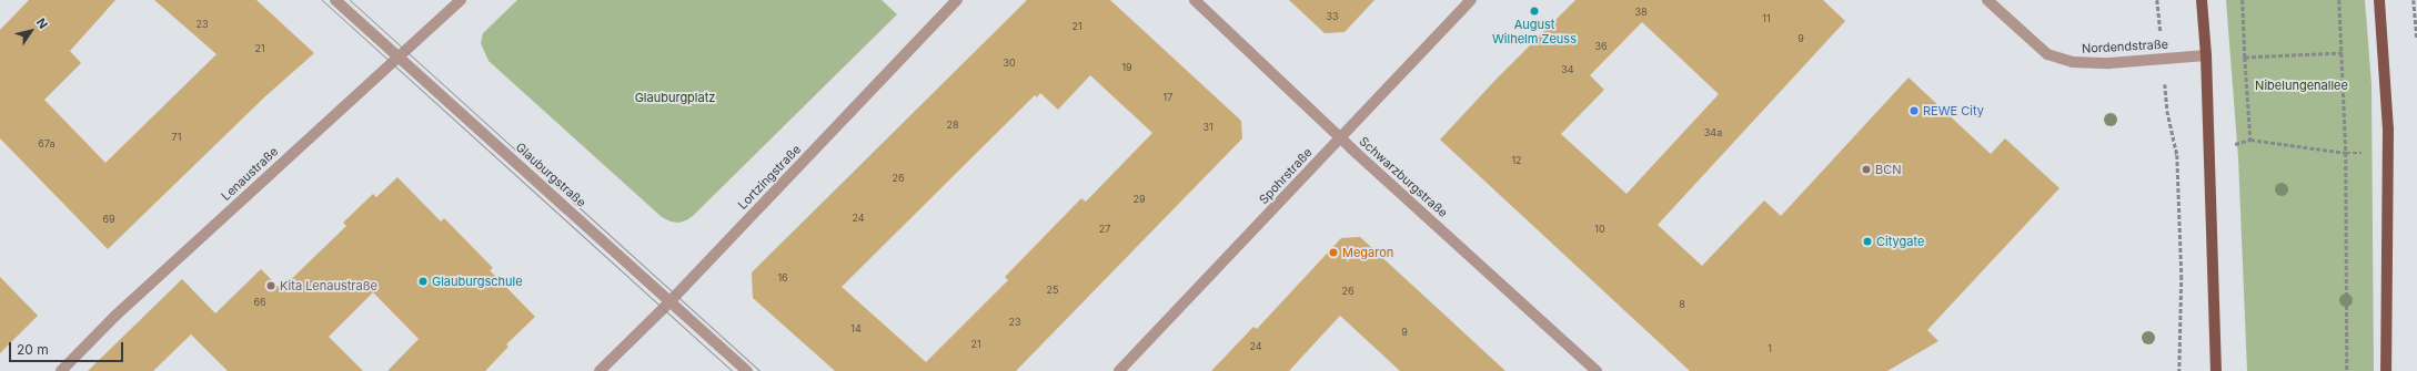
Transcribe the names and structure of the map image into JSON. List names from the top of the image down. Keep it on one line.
{"streets":{"street":["Nordendstraße","Lenaustraße","Glauburgstraße","Spohrstraße","Lortzingstraße","Schwarzburgstraße"]},"crossings":[["Lenaustraße","Glauburgstraße"],["Glauburgstraße","Lortzingstraße"],["Spohrstraße","Schwarzburgstraße"]],"parks":["Nibelungenallee","Glauburgplatz"],"places":["August Wilhelm Zeuss","REWE City","BCN","Citygate","Megaron","Glauburgschule","Kita Lenaustraße"],"house_numbers":["38","33","11","23","21","9","36","21","30","19","34","17","28","31","34a","71","67a","12","26","29","24","69","27","10","16","25","26","66","8","23","14","9","21","24","1"],"scale_bar":"20 m","north":"top right"}
